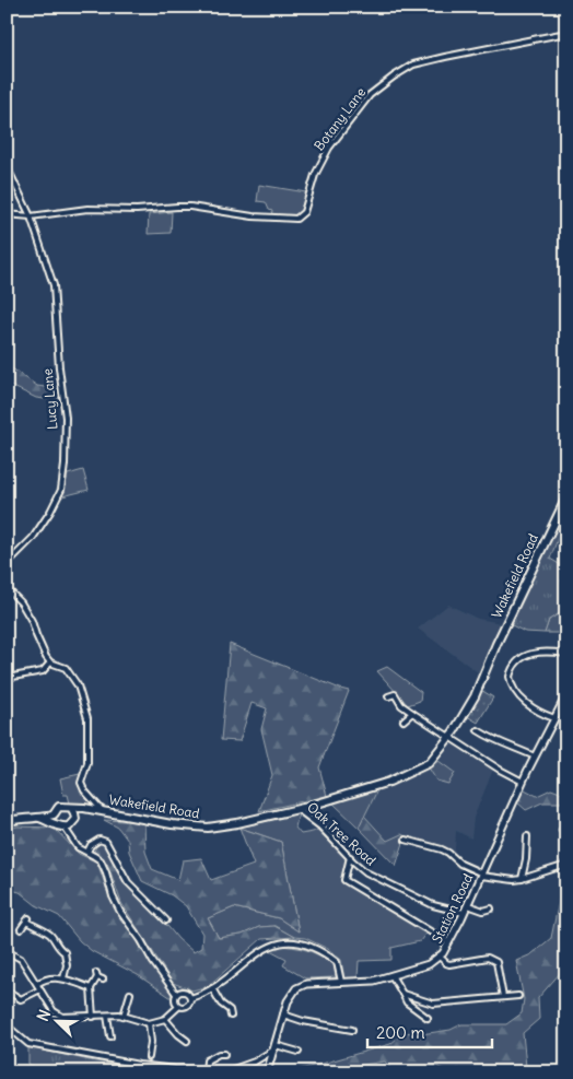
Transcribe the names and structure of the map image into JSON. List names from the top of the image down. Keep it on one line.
{"streets":{"highway":["Wakefield Road"],"street":["Botany Lane","Lucy Lane","Oak Tree Road","Station Road"]},"crossings":[["Botany Lane","Lucy Lane"],["Wakefield Road","Oak Tree Road"],["Oak Tree Road","Station Road"]],"scale_bar":"200 m","north":"top left"}
